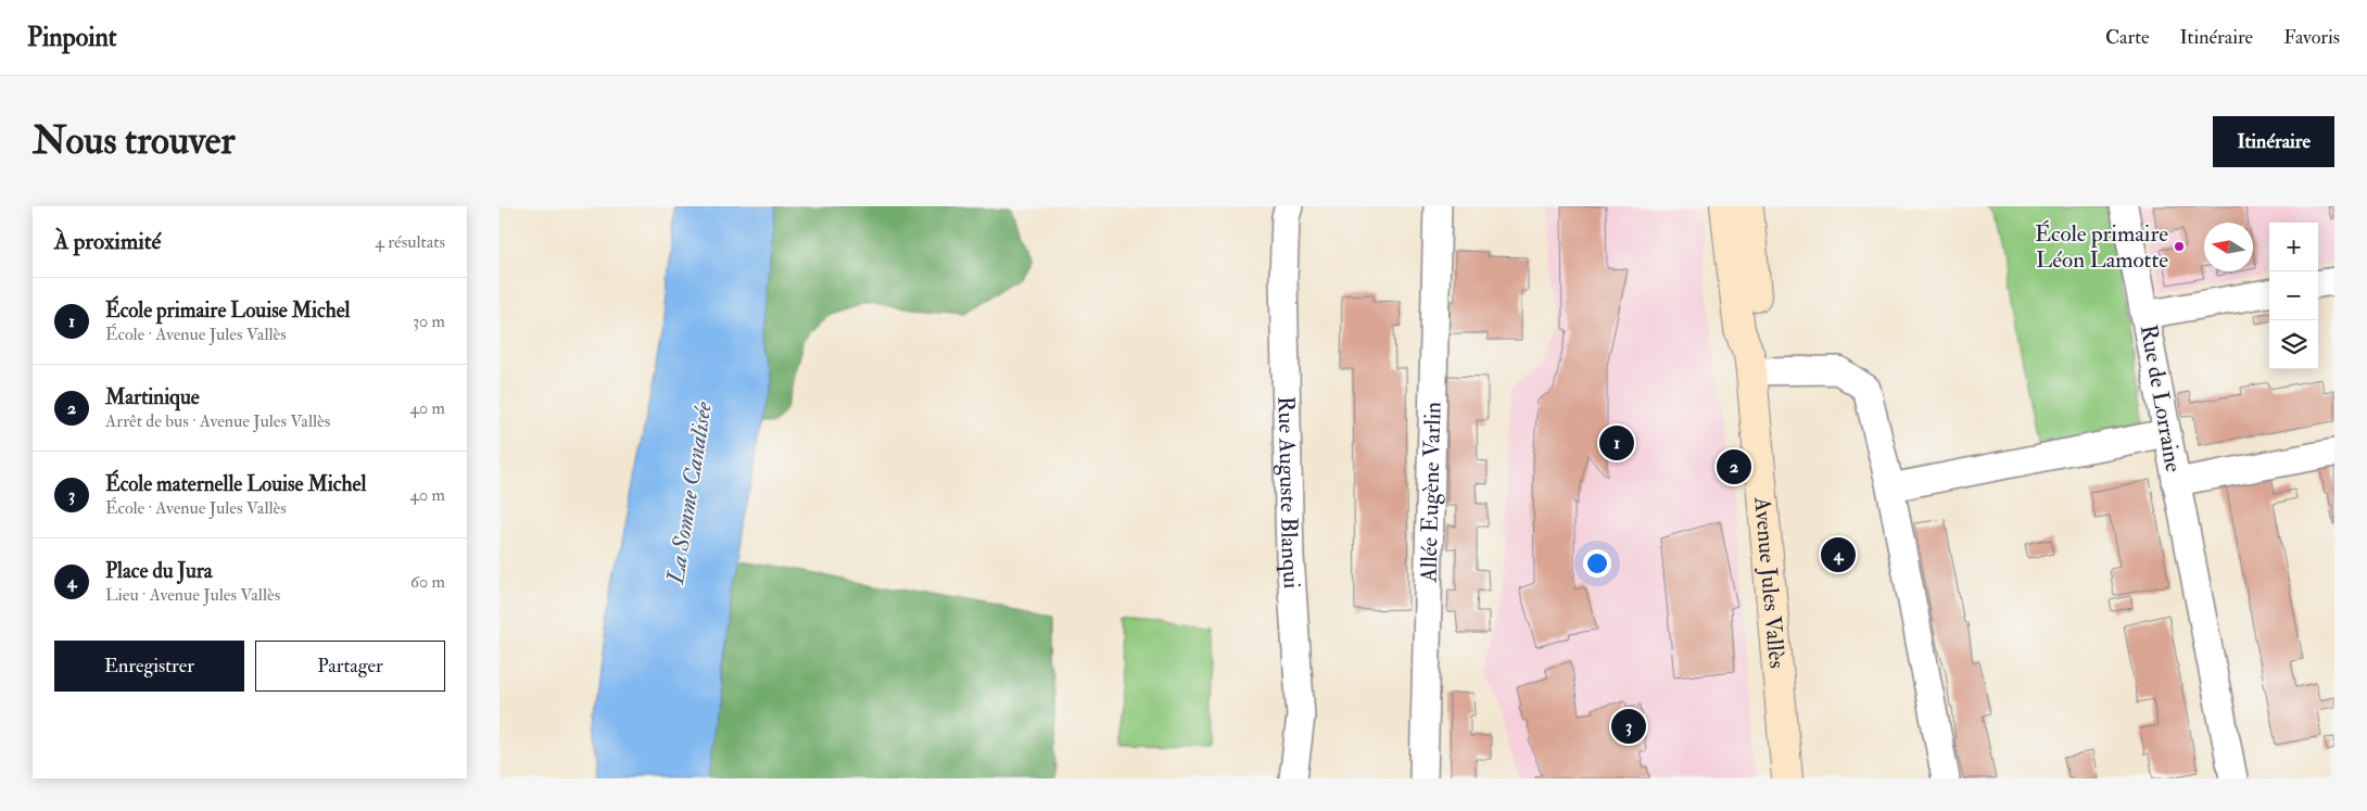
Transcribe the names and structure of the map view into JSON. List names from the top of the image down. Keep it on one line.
{"streets":{"street":["Rue de Lorraine","Rue Auguste Blanqui","Allée Eugène Varlin","Avenue Jules Vallès"]},"water":["La Somme Canalisée"],"places":["École primaire Léon Lamotte"],"north":"left","page":{"header":"Pinpoint","nav":["Carte","Itinéraire","Favoris"],"buttons":["Itinéraire",["Enregistrer","Partager"]],"title":"Nous trouver","heading":["À proximité","4 résultats"],"map_buttons":["+","−"],"list":[{"mark":"1","name":"École primaire Louise Michel","note":"École · Avenue Jules Vallès","value":"30 m"},{"mark":"2","name":"Martinique","note":"Arrêt de bus · Avenue Jules Vallès","value":"40 m"},{"mark":"3","name":"École maternelle Louise Michel","note":"École · Avenue Jules Vallès","value":"40 m"},{"mark":"4","name":"Place du Jura","note":"Lieu · Avenue Jules Vallès","value":"60 m"}],"pins":["1","2","4","3"]}}
